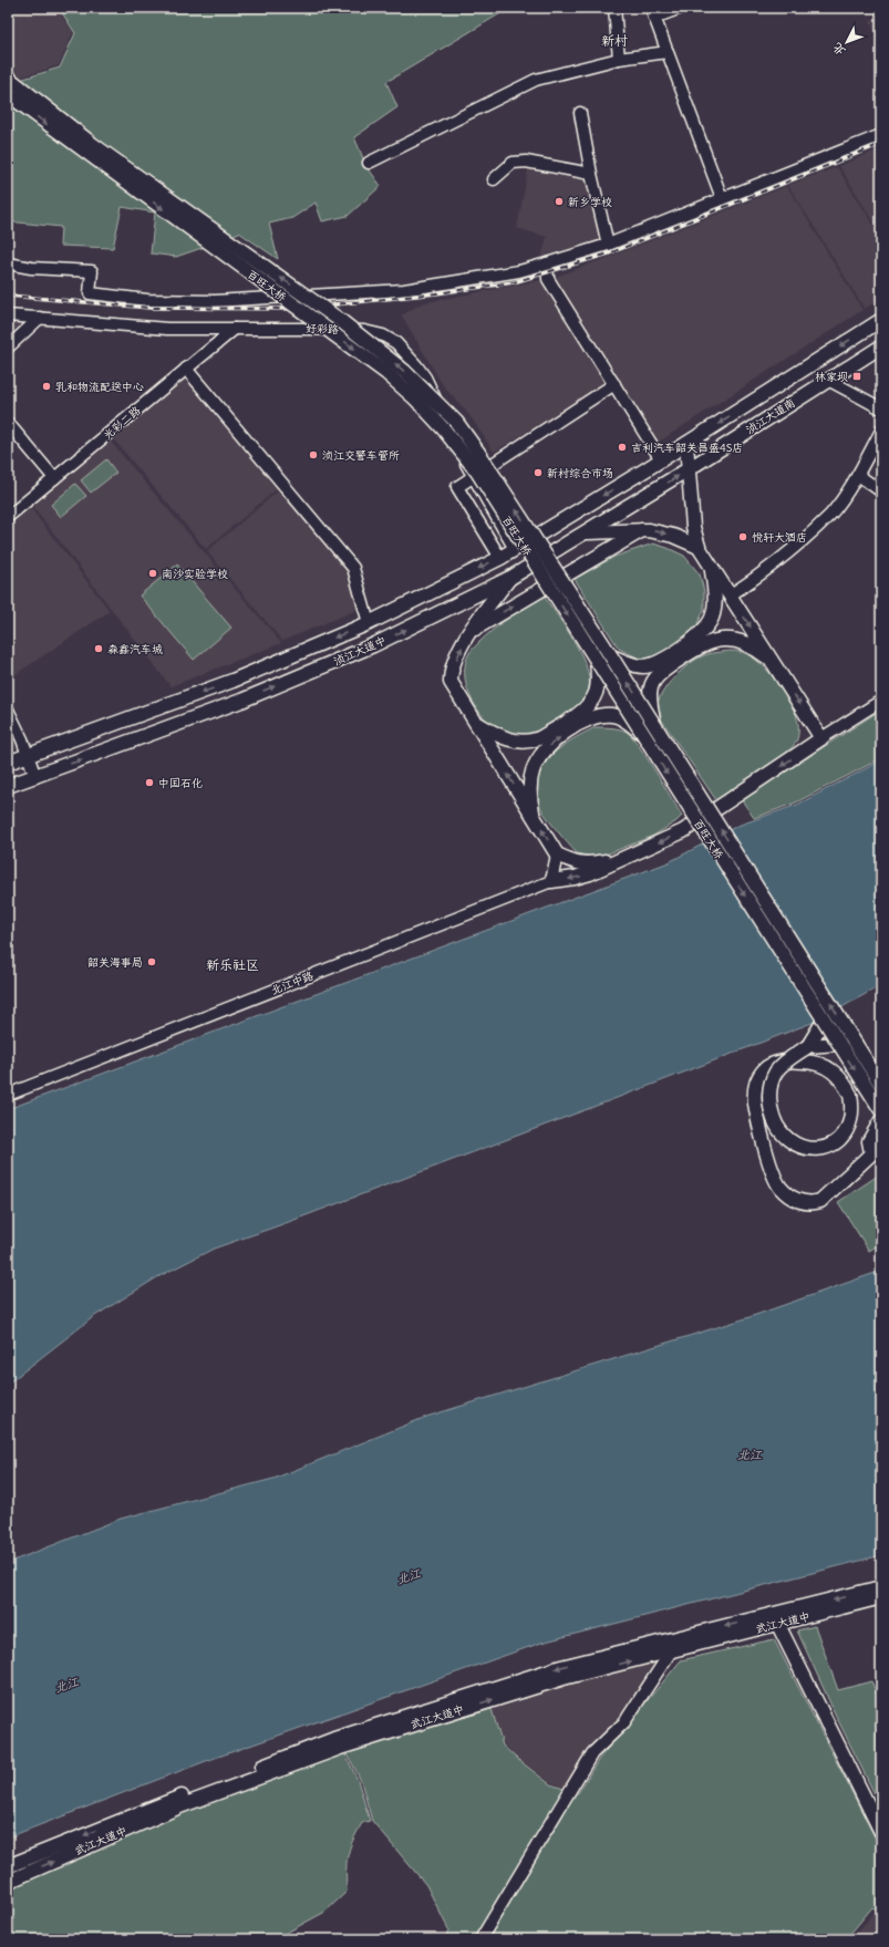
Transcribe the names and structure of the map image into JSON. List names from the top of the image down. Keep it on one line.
{"streets":{"main road":["百旺大桥","浈江大道南","浈江大道中","武江大道中"],"street":["好彩路","光彩二路","北江中路"]},"crossings":[["好彩路","光彩二路"],["好彩路","浈江大道中"],["浈江大道南","浈江大道中"]],"districts":["新村","新乐社区"],"water":["北江"],"places":{"other":["新乡学校","乳和物流配送中心","吉利汽车韶关昌盛4S店","浈江交警车管所","新村综合市场","悦轩大酒店","南沙实验学校","森鑫汽车城","中国石化","韶关海事局"],"transit":["林家坝"]},"north":"bottom left"}
